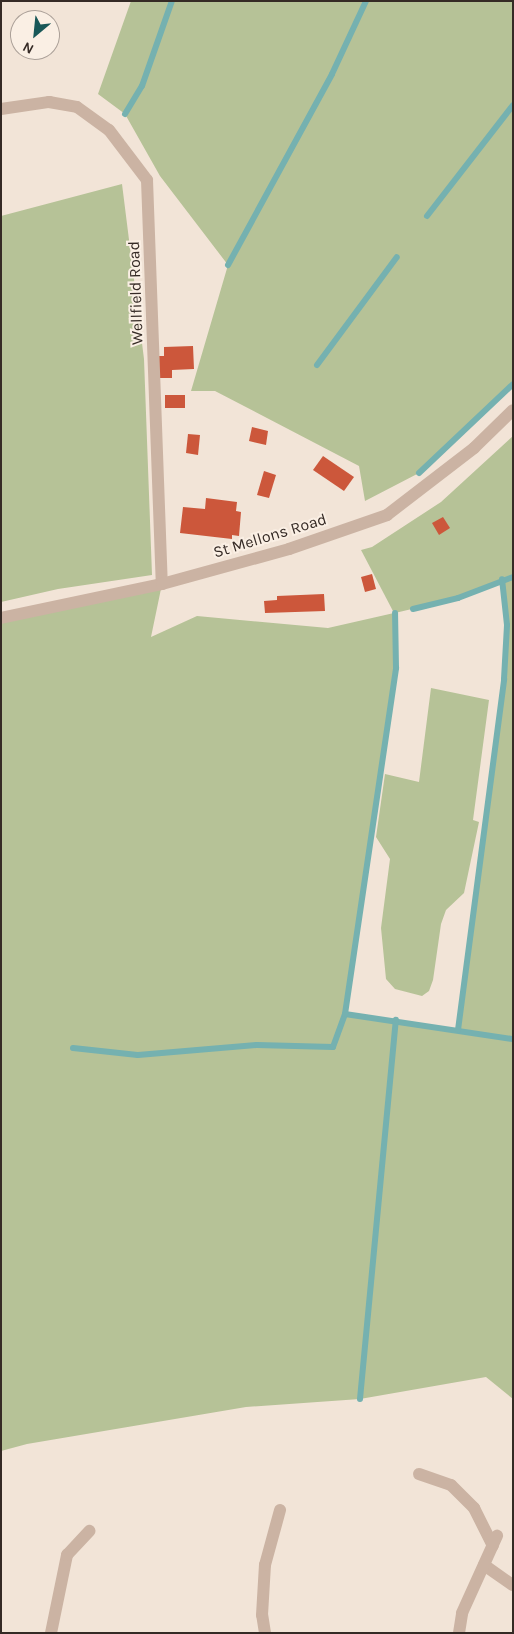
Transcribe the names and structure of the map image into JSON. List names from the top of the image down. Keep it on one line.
{"streets":{"street":["Wellfield Road","St Mellons Road"]},"crossings":[["Wellfield Road","St Mellons Road"]],"north":"bottom left"}
